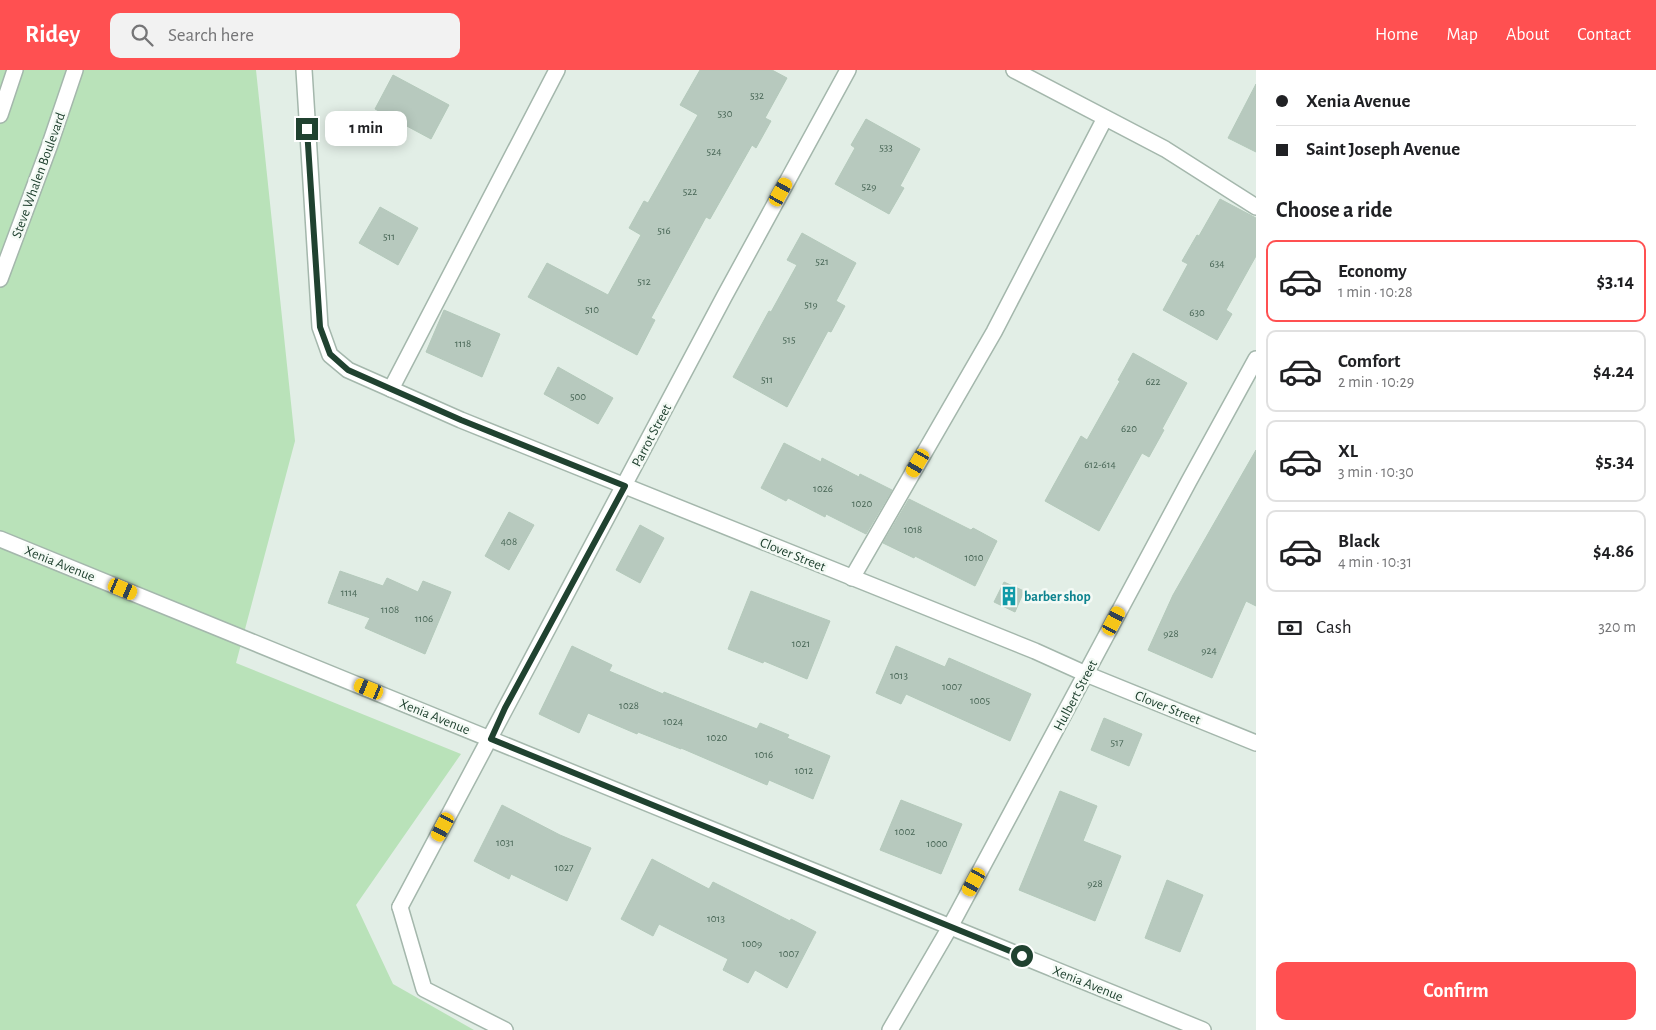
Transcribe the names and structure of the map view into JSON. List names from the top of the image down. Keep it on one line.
{"streets":{"street":["Steve Whalen Boulevard","Parrot Street","Clover Street","Xenia Avenue","Hulbert Street"]},"crossings":[["Parrot Street","Clover Street"],["Parrot Street","Xenia Avenue"],["Clover Street","Hulbert Street"],["Xenia Avenue","Hulbert Street"]],"places":{"building":["barber shop"]},"house_numbers":["532","530","533","524","529","522","516","511","521","634","512","519","510","630","515","1118","511","622","500","620","612-614","1026","1020","1018","408","1010","1114","1108","1106","928","1021","924","1013","1007","1005","1028","1024","1020","517","1016","1012","1002","1031","1000","1027","928","1013","1009","1007"],"page":{"header":"Ridey","search":"Search here","nav":["Home","Map","About","Contact"],"banner":["Xenia Avenue","Saint Joseph Avenue"],"bubble":"1 min","heading":"Choose a ride","list":[{"name":"Economy","note":"1 min · 10:28","value":"$3.14"},{"name":"Comfort","note":"2 min · 10:29","value":"$4.24"},{"name":"XL","note":"3 min · 10:30","value":"$5.34"},{"name":"Black","note":"4 min · 10:31","value":"$4.86"}],"pay":["Cash","320 m"],"buttons":"Confirm"}}
